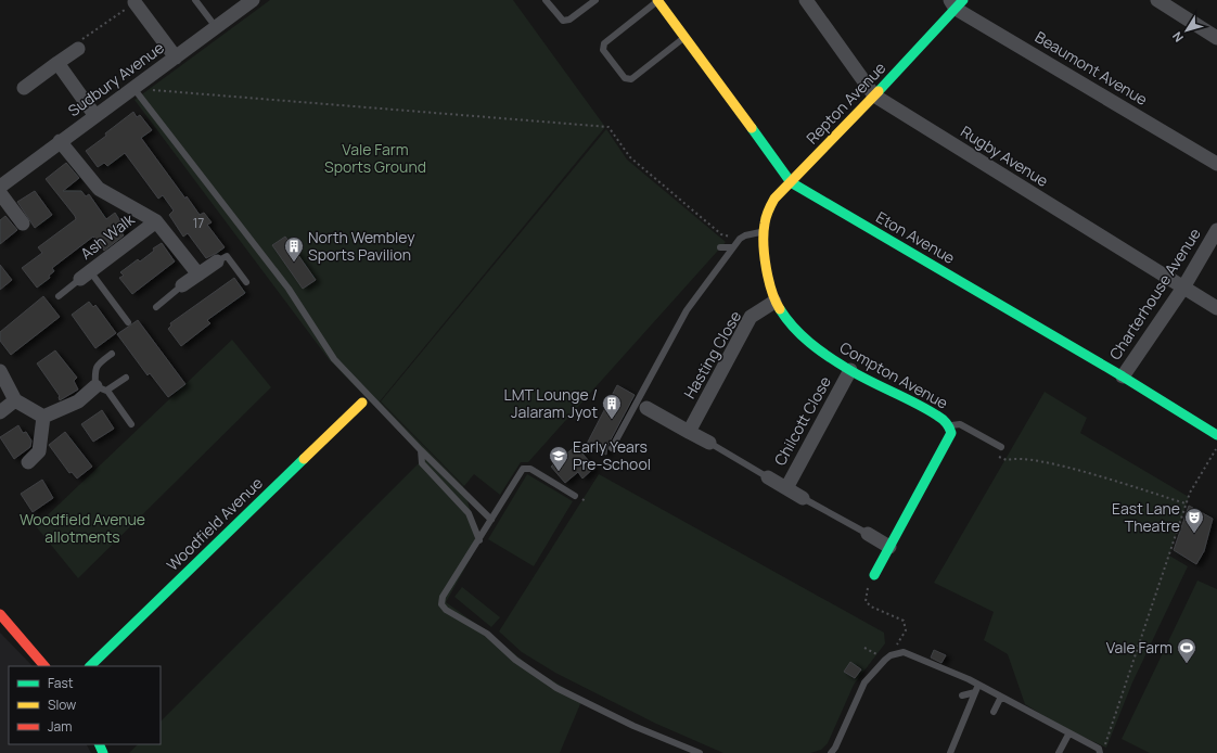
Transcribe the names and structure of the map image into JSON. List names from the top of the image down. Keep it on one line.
{"streets":{"street":["Beaumont Avenue","Sudbury Avenue","Repton Avenue","Rugby Avenue","Ash Walk","Eton Avenue","Charterhouse Avenue","Hasting Close","Compton Avenue","Chilcott Close","Woodfield Avenue"]},"crossings":[["Beaumont Avenue","Repton Avenue"],["Sudbury Avenue","Ash Walk"],["Repton Avenue","Rugby Avenue"],["Repton Avenue","Eton Avenue"],["Repton Avenue","Compton Avenue"],["Rugby Avenue","Charterhouse Avenue"],["Eton Avenue","Charterhouse Avenue"],["Hasting Close","Compton Avenue"],["Compton Avenue","Chilcott Close"]],"parks":["Vale Farm Sports Ground","Woodfield Avenue allotments"],"places":{"building":["North Wembley Sports Pavilion","LMT Lounge / Jalaram Jyot"],"school or university":["Early Years Pre-School"],"theatre":["East Lane Theatre"],"sports":["Vale Farm"]},"house_numbers":["17"],"legend":["Fast","Slow","Jam"],"north":"bottom left"}
